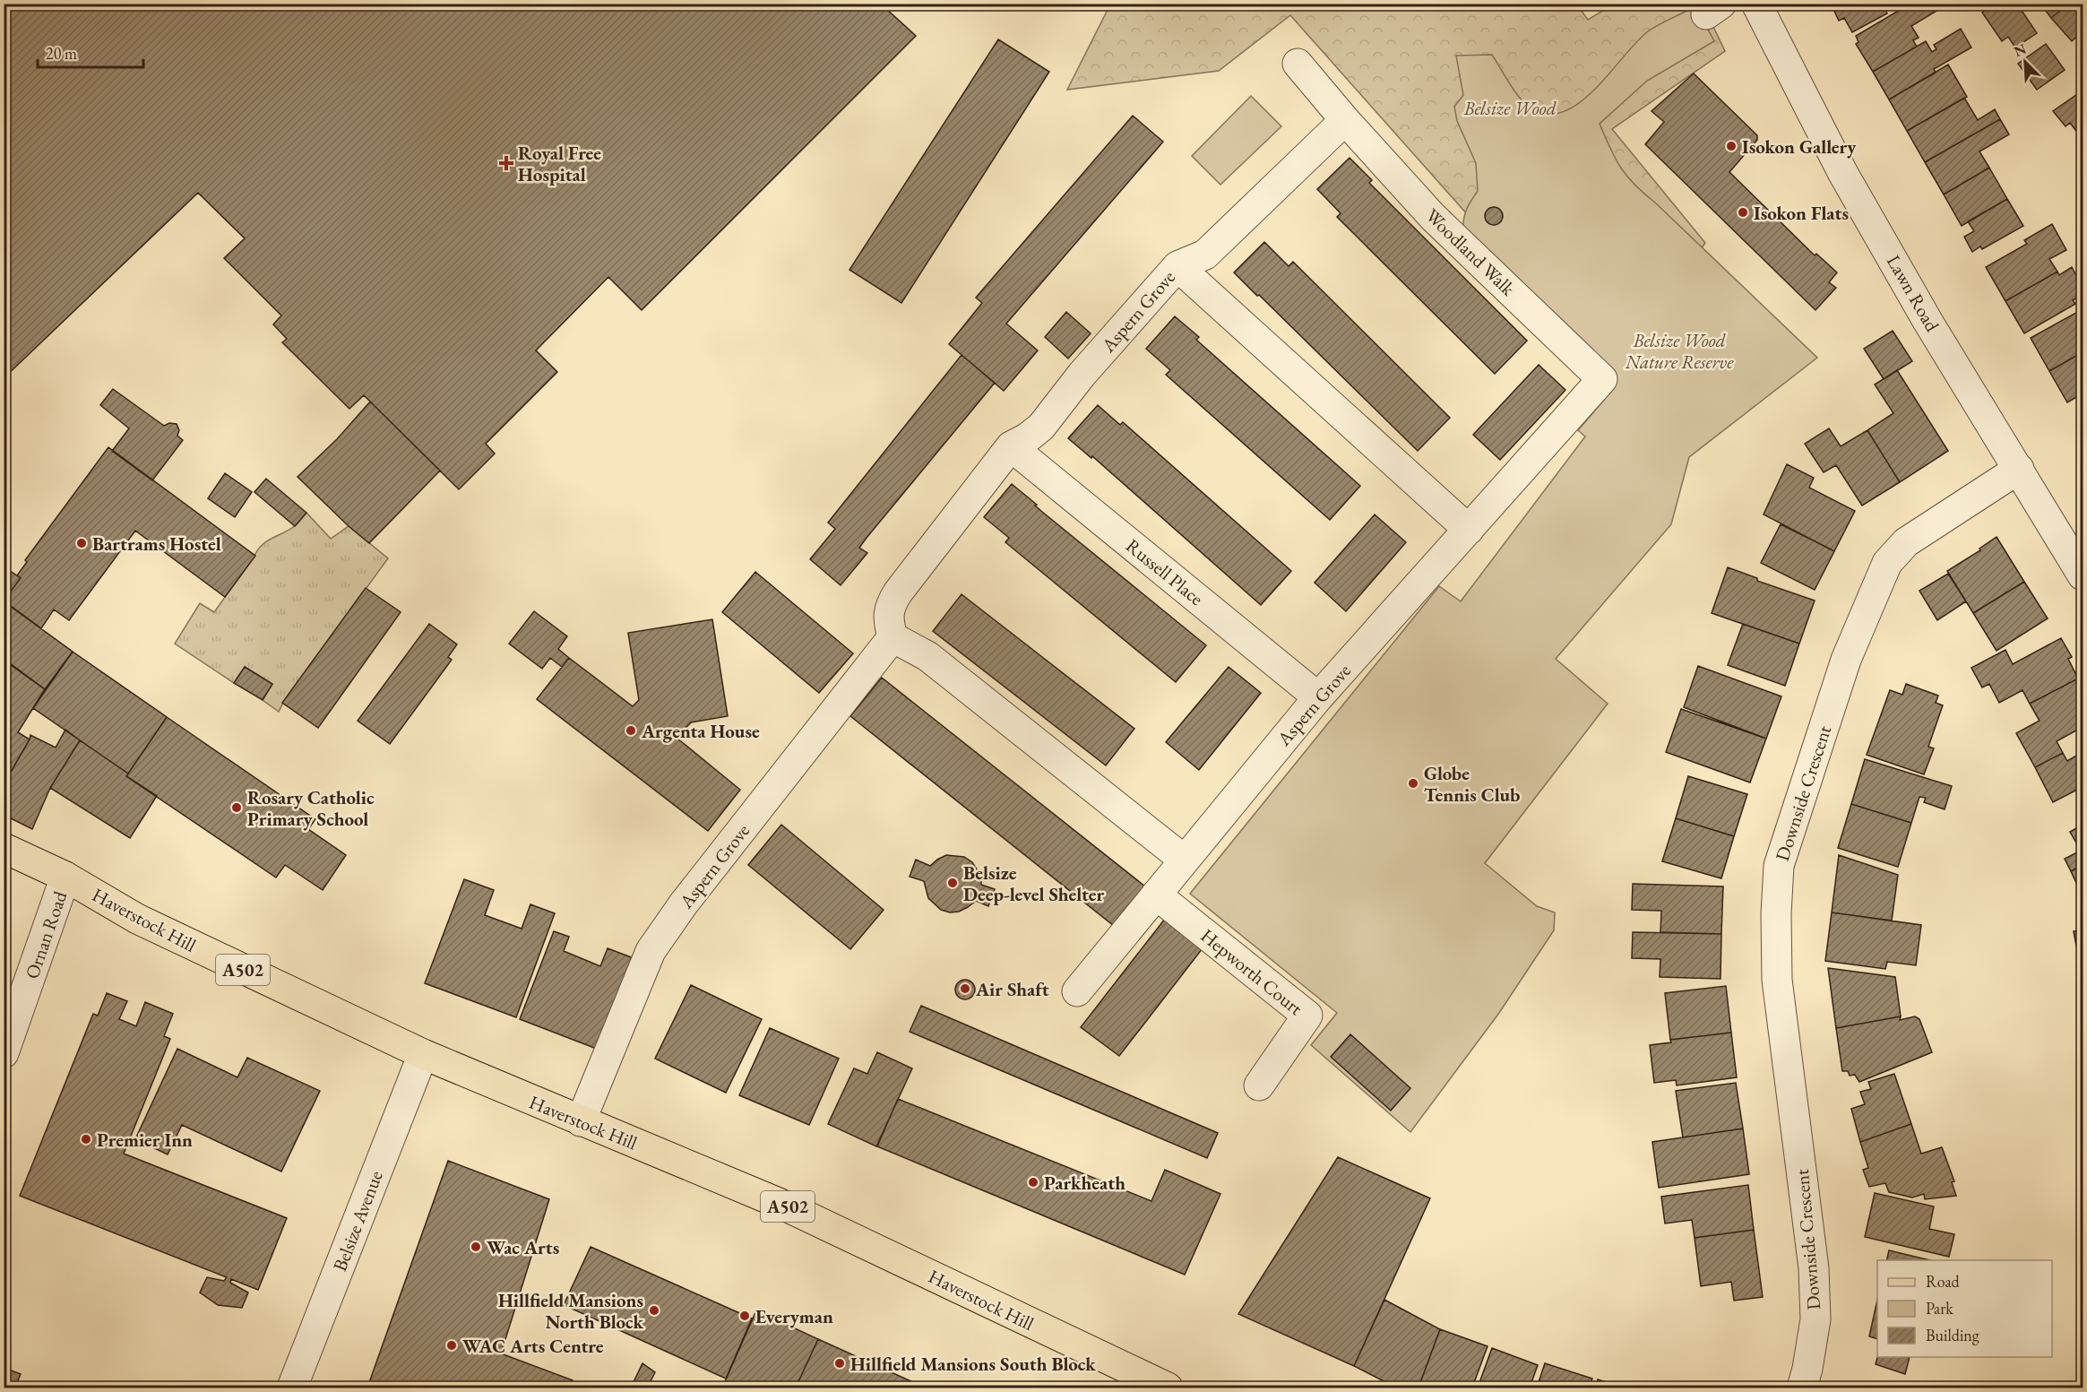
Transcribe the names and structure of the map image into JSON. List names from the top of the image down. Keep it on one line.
{"streets":{"main road":["Haverstock Hill","A502"],"street":["Woodland Walk","Lawn Road","Aspern Grove","Russell Place","Downside Crescent","Ornan Road","Hepworth Court","Belsize Avenue"]},"crossings":[["Woodland Walk","Aspern Grove"],["Lawn Road","Downside Crescent"],["Aspern Grove","Russell Place"],["Aspern Grove","Haverstock Hill"],["Aspern Grove","Hepworth Court"],["Haverstock Hill","Ornan Road"],["Haverstock Hill","Belsize Avenue"]],"parks":["Belsize Wood","Belsize Wood Nature Reserve"],"places":{"other":["Isokon Gallery","Isokon Flats","Bartrams Hostel","Argenta House","Globe Tennis Club","Rosary Catholic Primary School","Belsize Deep-level Shelter","Air Shaft","Premier Inn","Parkheath","Wac Arts","Hillfield Mansions North Block","Everyman","WAC Arts Centre","Hillfield Mansions South Block"],"health":["Royal Free Hospital"]},"legend":["Road","Park","Building"],"scale_bar":"20 m","north":"top left"}
